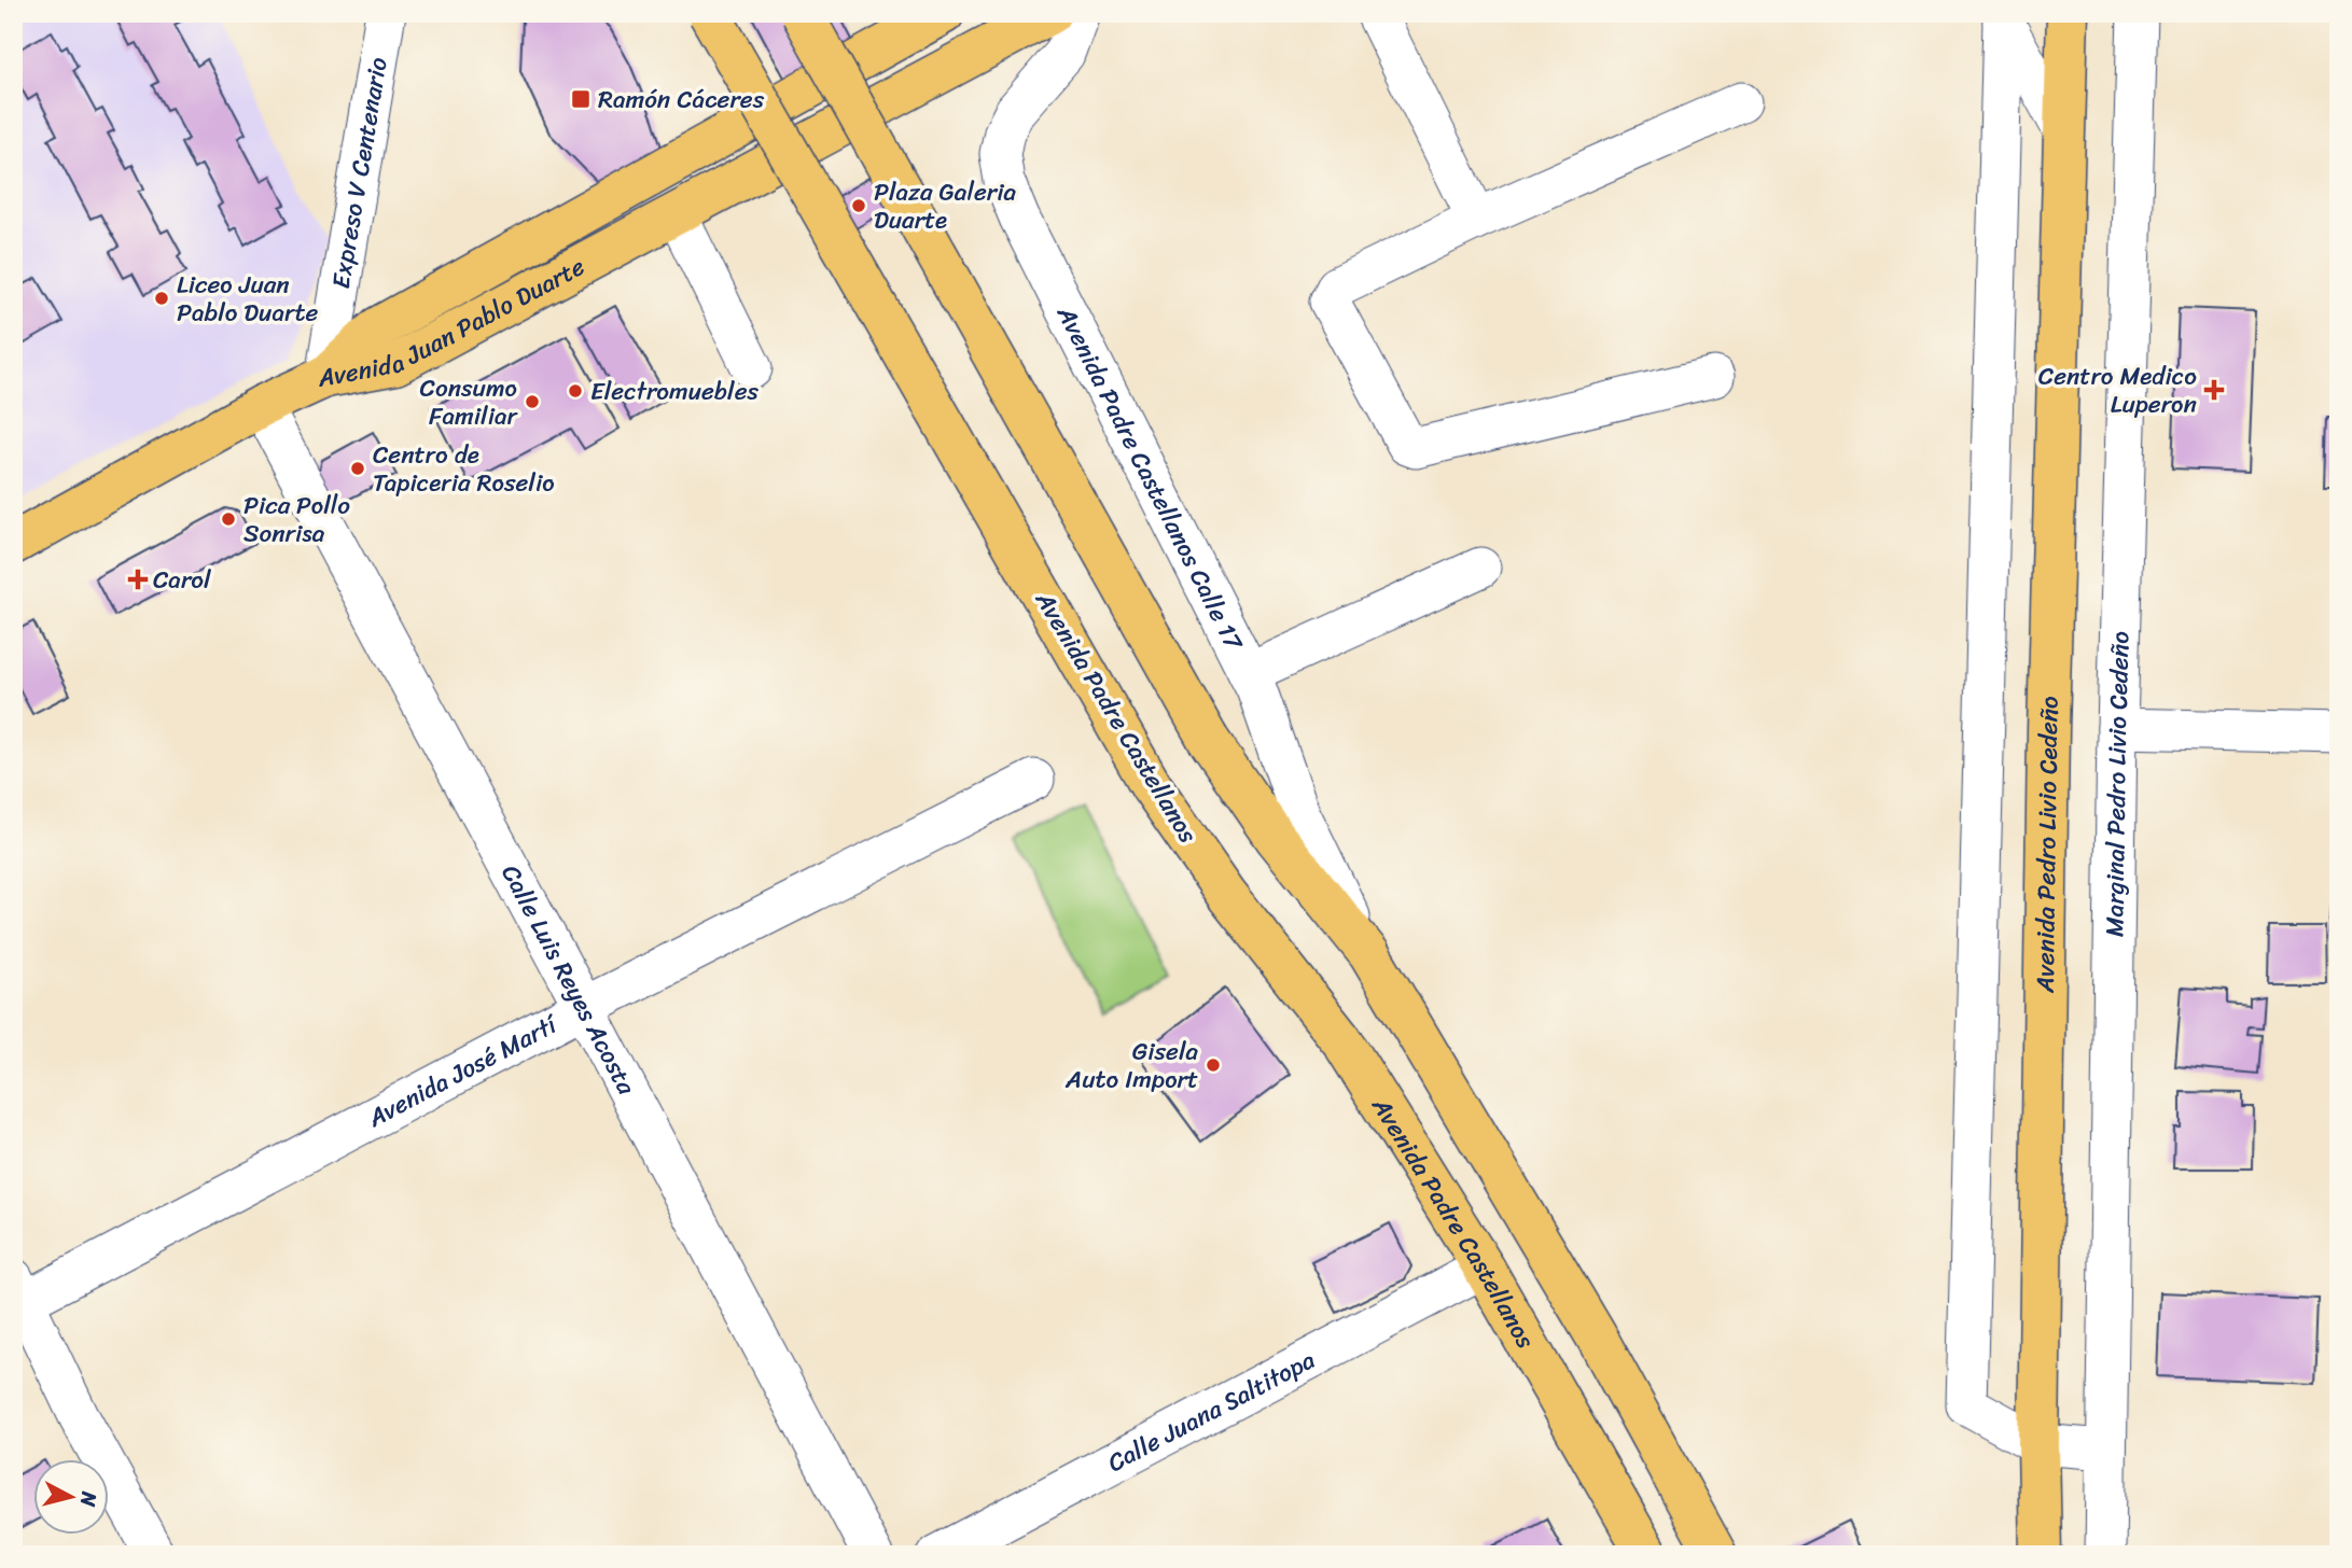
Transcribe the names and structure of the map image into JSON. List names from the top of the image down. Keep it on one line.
{"streets":{"main road":["Avenida Juan Pablo Duarte","Avenida Padre Castellanos","Avenida Pedro Livio Cedeño"],"street":["Expreso V Centenario","Avenida Padre Castellanos Calle 17","Marginal Pedro Livio Cedeño","Calle Luis Reyes Acosta","Avenida José Martí","Calle Juana Saltitopa"]},"crossings":[["Expreso V Centenario","Avenida Juan Pablo Duarte"],["Avenida Padre Castellanos","Calle Juana Saltitopa"],["Calle Luis Reyes Acosta","Avenida José Martí"]],"places":{"transit":["Ramón Cáceres"],"other":["Plaza Galeria Duarte","Liceo Juan Pablo Duarte","Electromuebles","Consumo Familiar","Centro de Tapiceria Roselio","Pica Pollo Sonrisa","Gisela Auto Import"],"health":["Centro Medico Luperon","Carol"]},"north":"right"}
